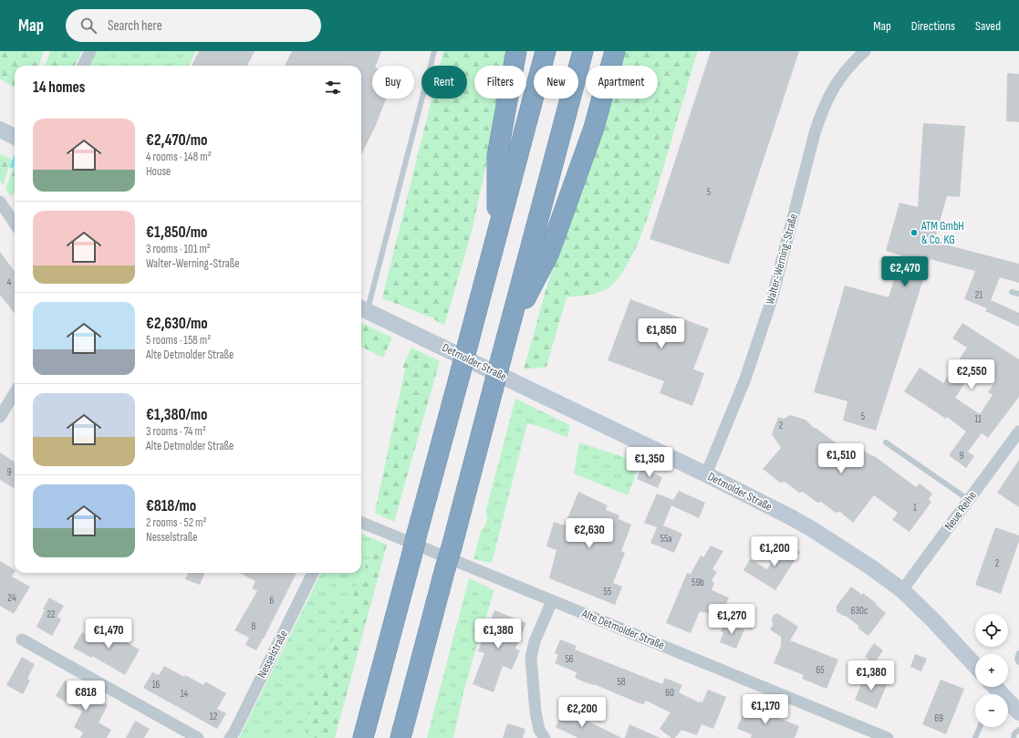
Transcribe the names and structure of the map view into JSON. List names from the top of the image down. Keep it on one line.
{"streets":{"street":["Walter-Werning-Straße","Detmolder Straße","Neue Reihe","Alte Detmolder Straße","Nesselstraße"]},"crossings":[["Walter-Werning-Straße","Detmolder Straße"],["Detmolder Straße","Neue Reihe"]],"places":["ATM GmbH & Co. KG"],"house_numbers":["5","4","21","5","11","2","9","9","1","55a","2","59b","55","24","6","630c","22","8","56","65","58","16","60","14","12","69"],"page":{"header":"Map","search":"Search here","nav":["Map","Directions","Saved"],"chip":["Buy","Rent","Filters","New","Apartment"],"heading":"14 homes","list":[{"name":"€2,470/mo","note":"4 rooms · 148 m² · House"},{"name":"€1,850/mo","note":"3 rooms · 101 m² · Walter-Werning-Straße"},{"name":"€2,630/mo","note":"5 rooms · 158 m² · Alte Detmolder Straße"},{"name":"€1,380/mo","note":"3 rooms · 74 m² · Alte Detmolder Straße"},{"name":"€818/mo","note":"2 rooms · 52 m² · Nesselstraße"}],"price":["€2,470","€1,850","€2,550","€1,510","€1,350","€2,630","€1,200","€1,270","€1,470","€1,380","€1,380","€818","€1,170","€2,200"],"map_buttons":["+","−"]}}
